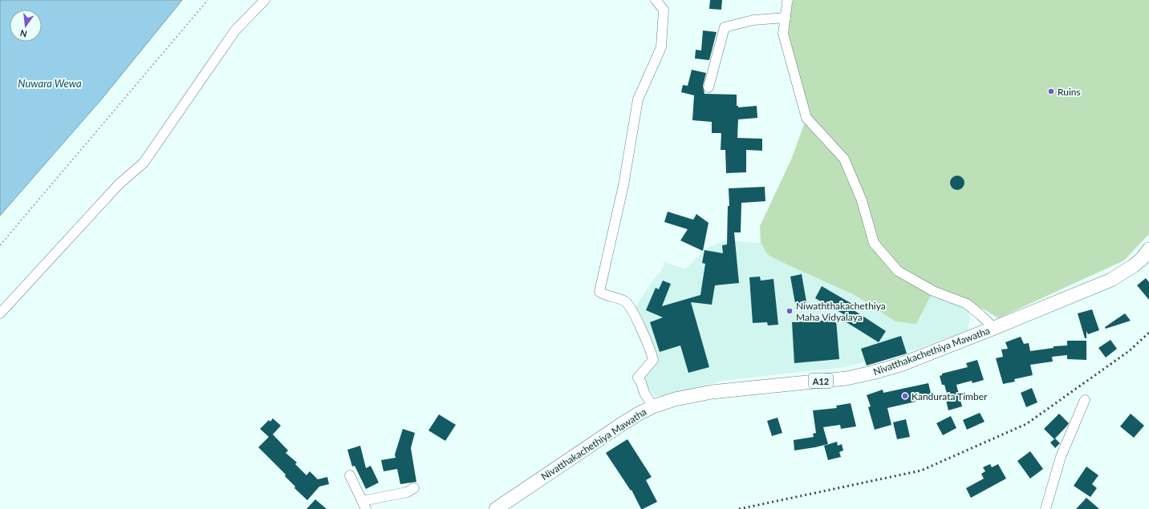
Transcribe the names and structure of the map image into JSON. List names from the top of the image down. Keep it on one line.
{"streets":{"highway":["Nivatthakachethiya Mawatha","A12"]},"water":["Nuwara Wewa"],"places":["Ruins","Niwaththakachethiya Maha Vidyalaya","Kandurata Timber"],"north":"bottom"}
